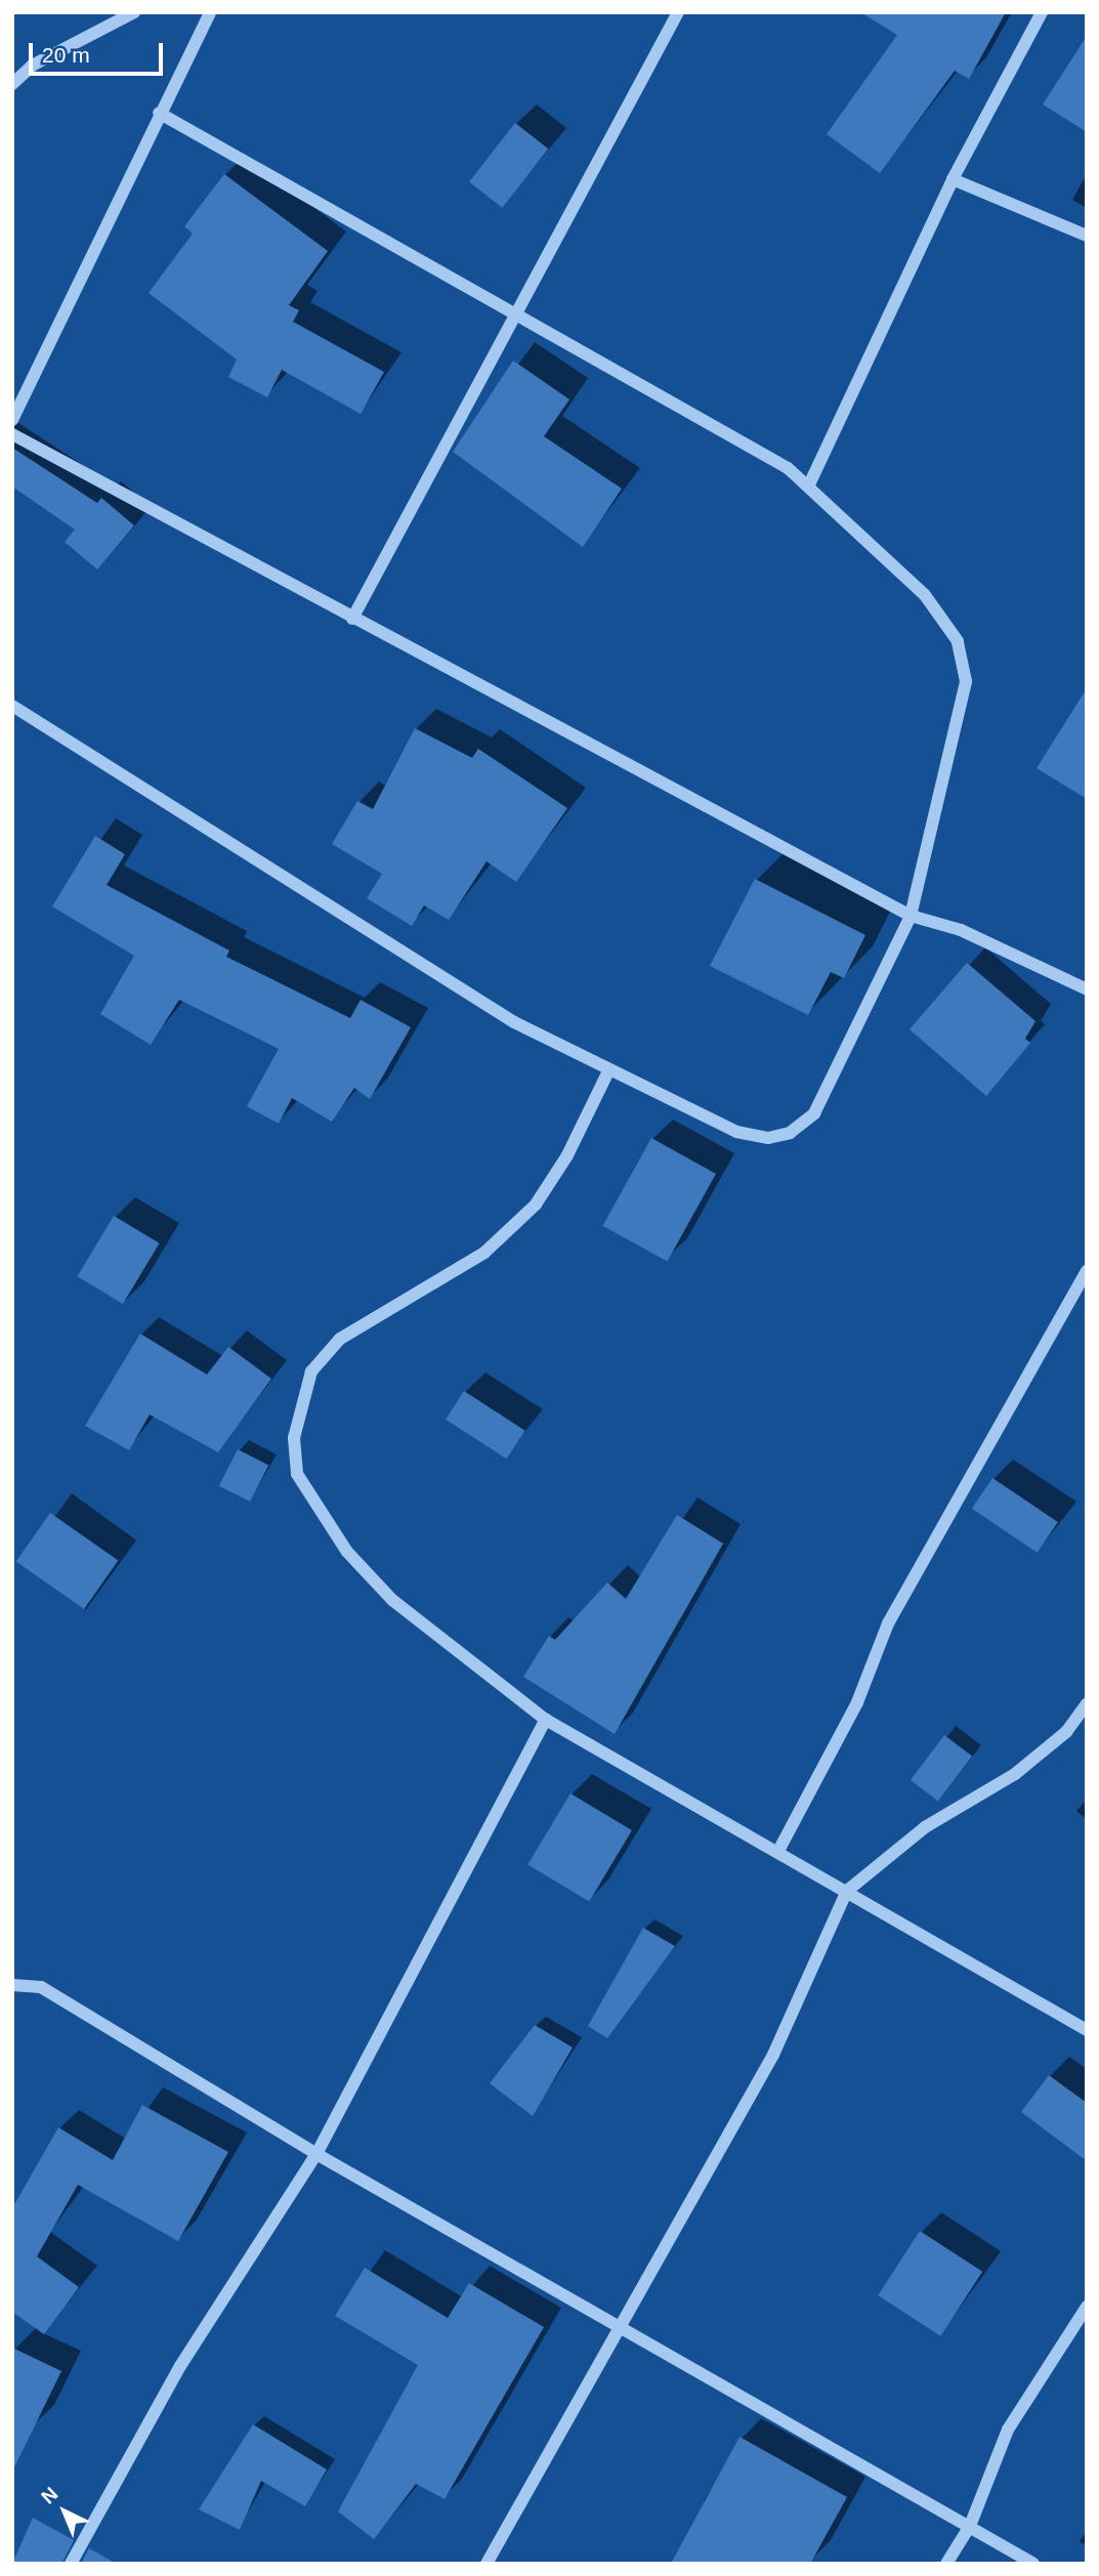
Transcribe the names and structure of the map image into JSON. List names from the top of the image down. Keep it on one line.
{"scale_bar":"20 m","north":"top left"}
